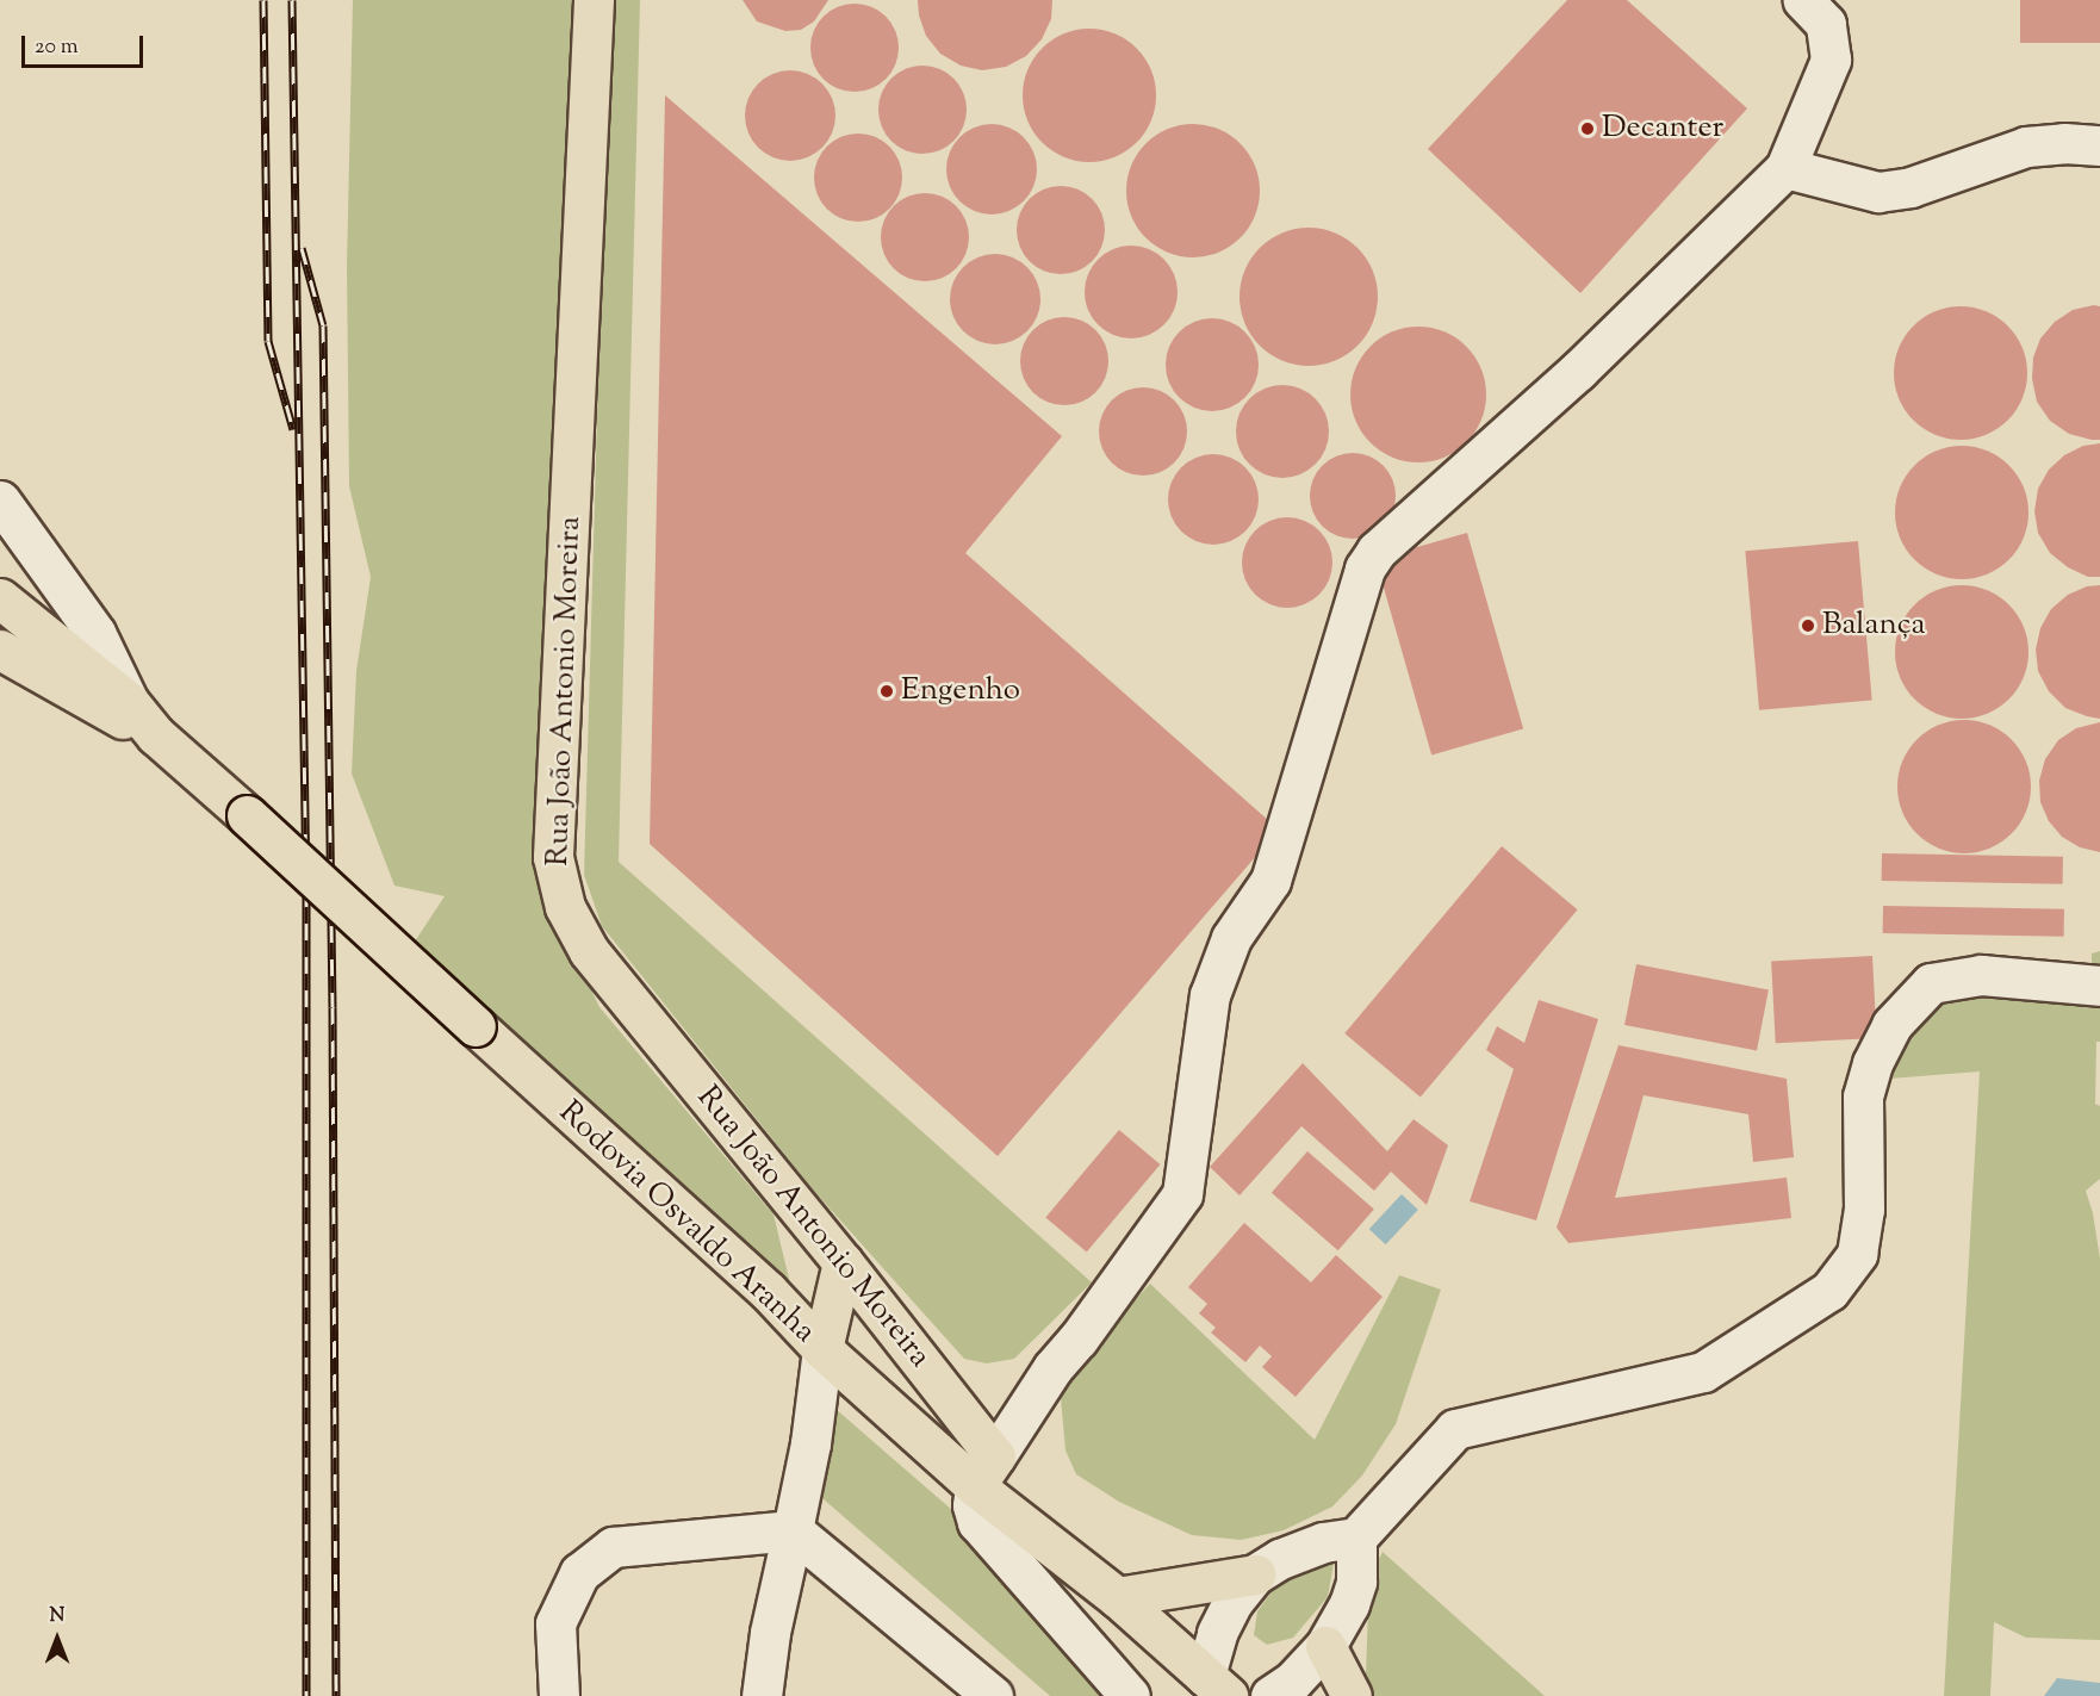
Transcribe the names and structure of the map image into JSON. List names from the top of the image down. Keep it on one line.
{"streets":{"main road":["Rua João Antonio Moreira","Rodovia Osvaldo Aranha"]},"crossings":[["Rua João Antonio Moreira","Rodovia Osvaldo Aranha"]],"places":["Decanter","Balança","Engenho"],"scale_bar":"20 m","north":"top"}
